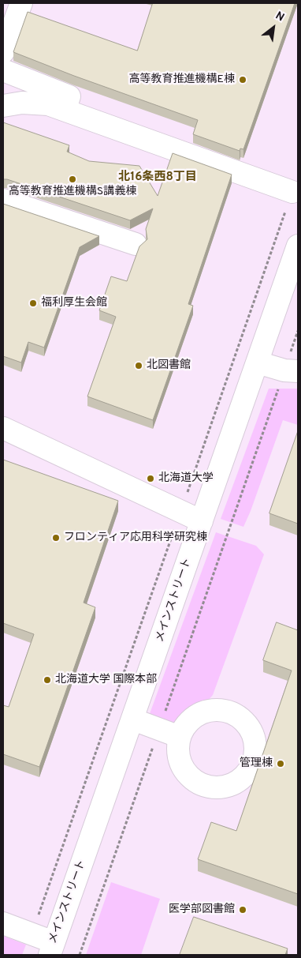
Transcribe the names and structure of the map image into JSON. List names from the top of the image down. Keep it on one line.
{"streets":{"lane":["メインストリート"]},"districts":["北16条西8丁目"],"places":["高等教育推進機構E棟","高等教育推進機構S講義棟","福利厚生会館","北図書館","北海道大学","フロンティア応用科学研究棟","北海道大学 国際本部","管理棟","医学部図書館"],"north":"top right"}
